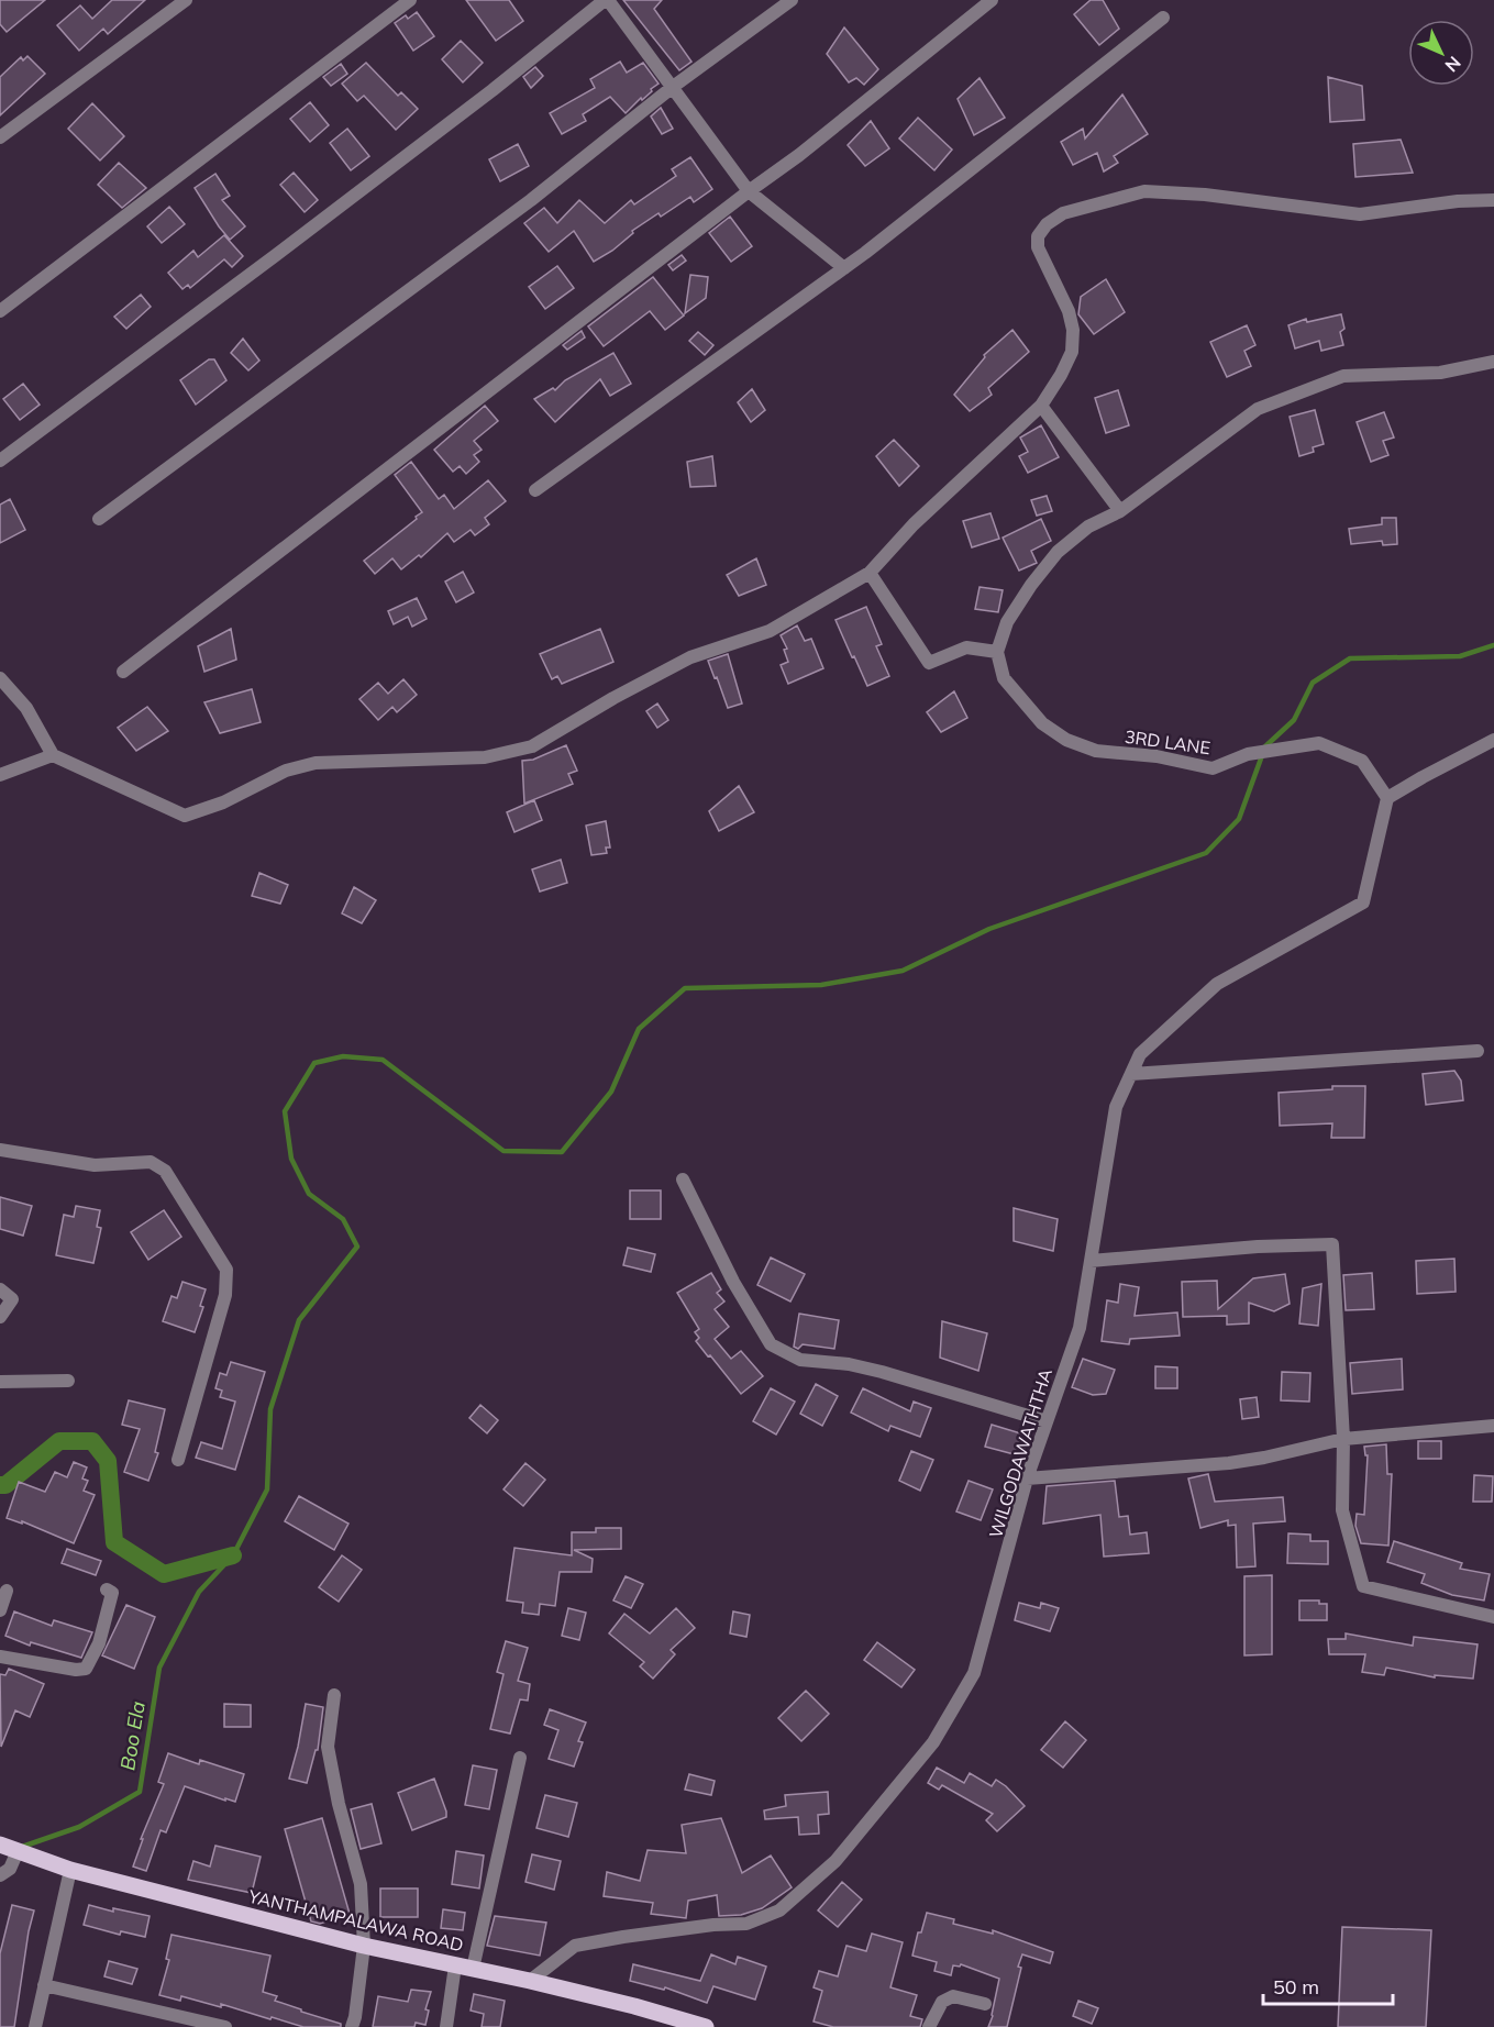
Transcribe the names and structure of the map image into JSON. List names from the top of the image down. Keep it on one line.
{"streets":{"main road":["YANTHAMPALAWA ROAD"],"street":["3RD LANE","WILGODAWATHTHA"]},"crossings":[["3RD LANE","WILGODAWATHTHA"],["WILGODAWATHTHA","YANTHAMPALAWA ROAD"]],"water":["Boo Ela"],"scale_bar":"50 m","north":"bottom right"}
